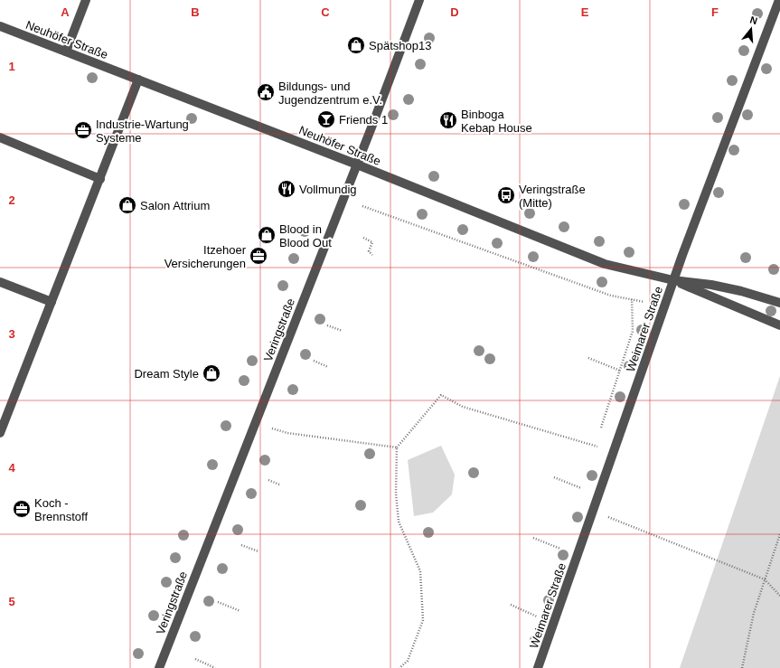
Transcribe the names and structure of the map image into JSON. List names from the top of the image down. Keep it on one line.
{"streets":{"street":["Neuhöfer Straße","Weimarer Straße","Veringstraße"]},"crossings":[["Neuhöfer Straße","Weimarer Straße"],["Neuhöfer Straße","Veringstraße"]],"places":{"shop":["Spätshop13","Salon Attrium","Blood in Blood Out","Dream Style"],"public building":["Bildungs- und Jugendzentrum e.V."],"bar":["Friends 1"],"restaurant":["Binboga Kebap House","Vollmundig"],"office":["Industrie-Wartung Systeme","Itzehoer Versicherungen","Koch - Brennstoff"],"bus stop":["Veringstraße (Mitte)"]},"north":"top","grid":{"columns":["A","B","C","D","E","F"],"rows":["1","2","3","4","5"]}}
